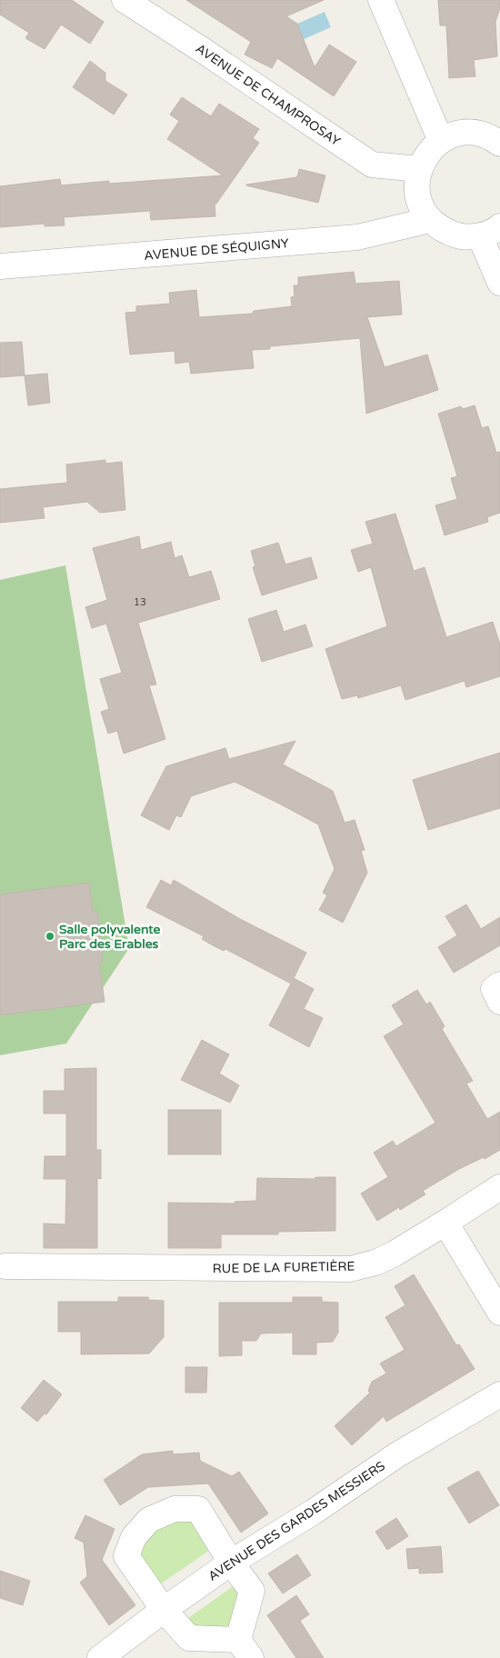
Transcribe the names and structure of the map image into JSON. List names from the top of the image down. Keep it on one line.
{"streets":{"street":["AVENUE DE CHAMPROSAY","AVENUE DE SÉQUIGNY","RUE DE LA FURETIÈRE","AVENUE DES GARDES MESSIERS"]},"places":["Salle polyvalente Parc des Erables"],"house_numbers":["13"]}
